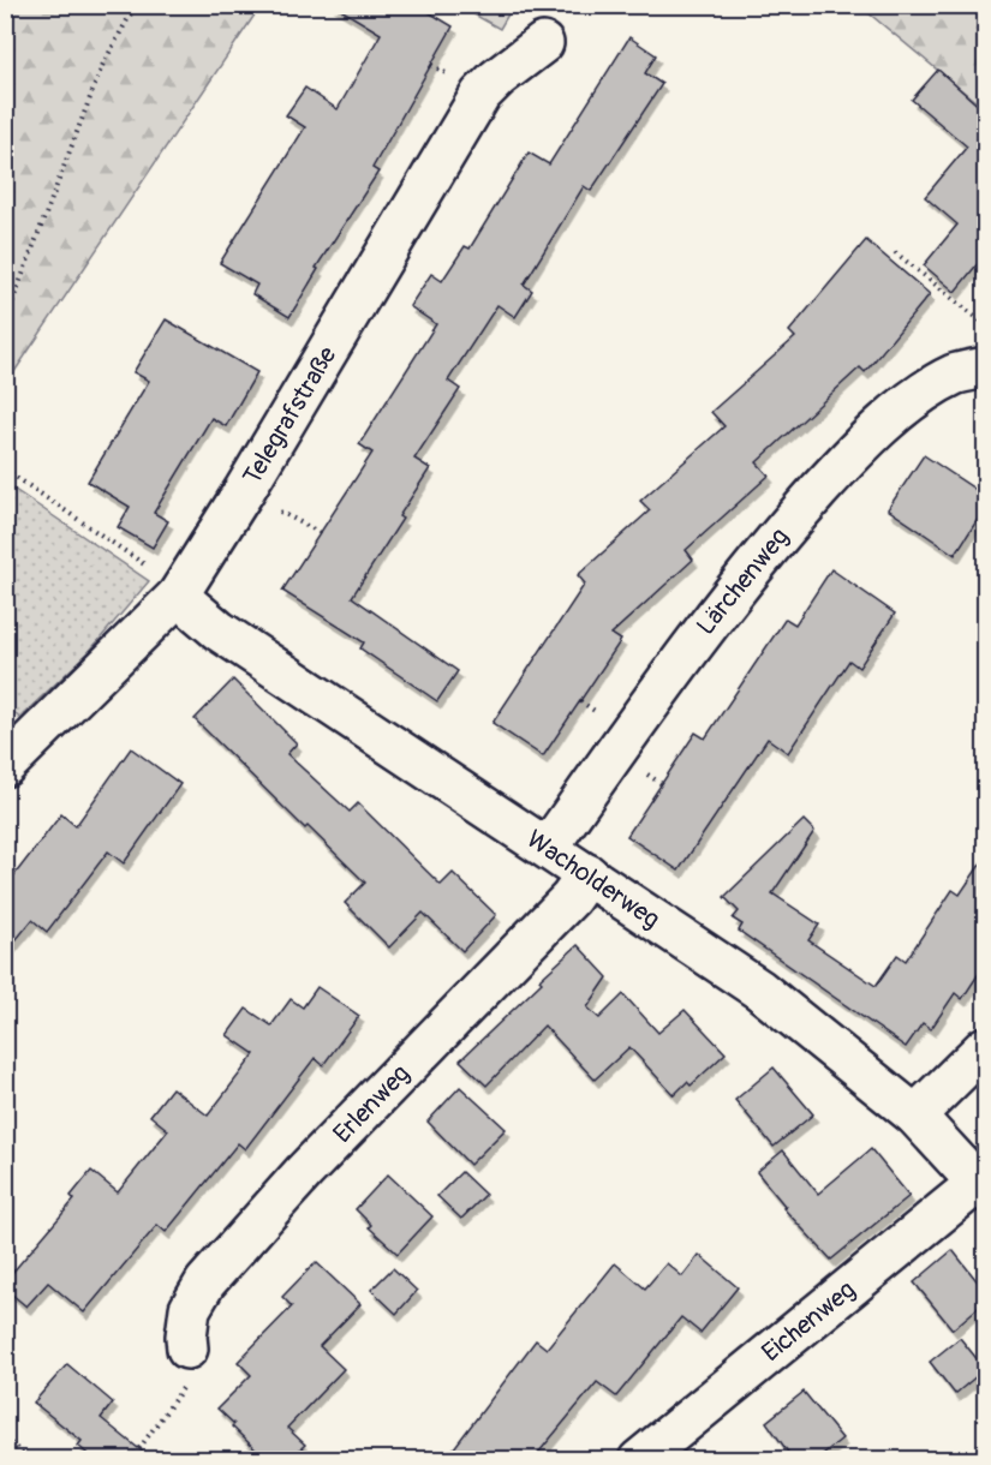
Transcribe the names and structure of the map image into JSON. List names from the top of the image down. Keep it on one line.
{"streets":{"street":["Telegrafstraße","Lärchenweg","Wacholderweg","Erlenweg","Eichenweg"]},"crossings":[["Telegrafstraße","Wacholderweg"],["Lärchenweg","Wacholderweg"],["Wacholderweg","Erlenweg"],["Wacholderweg","Eichenweg"]]}
